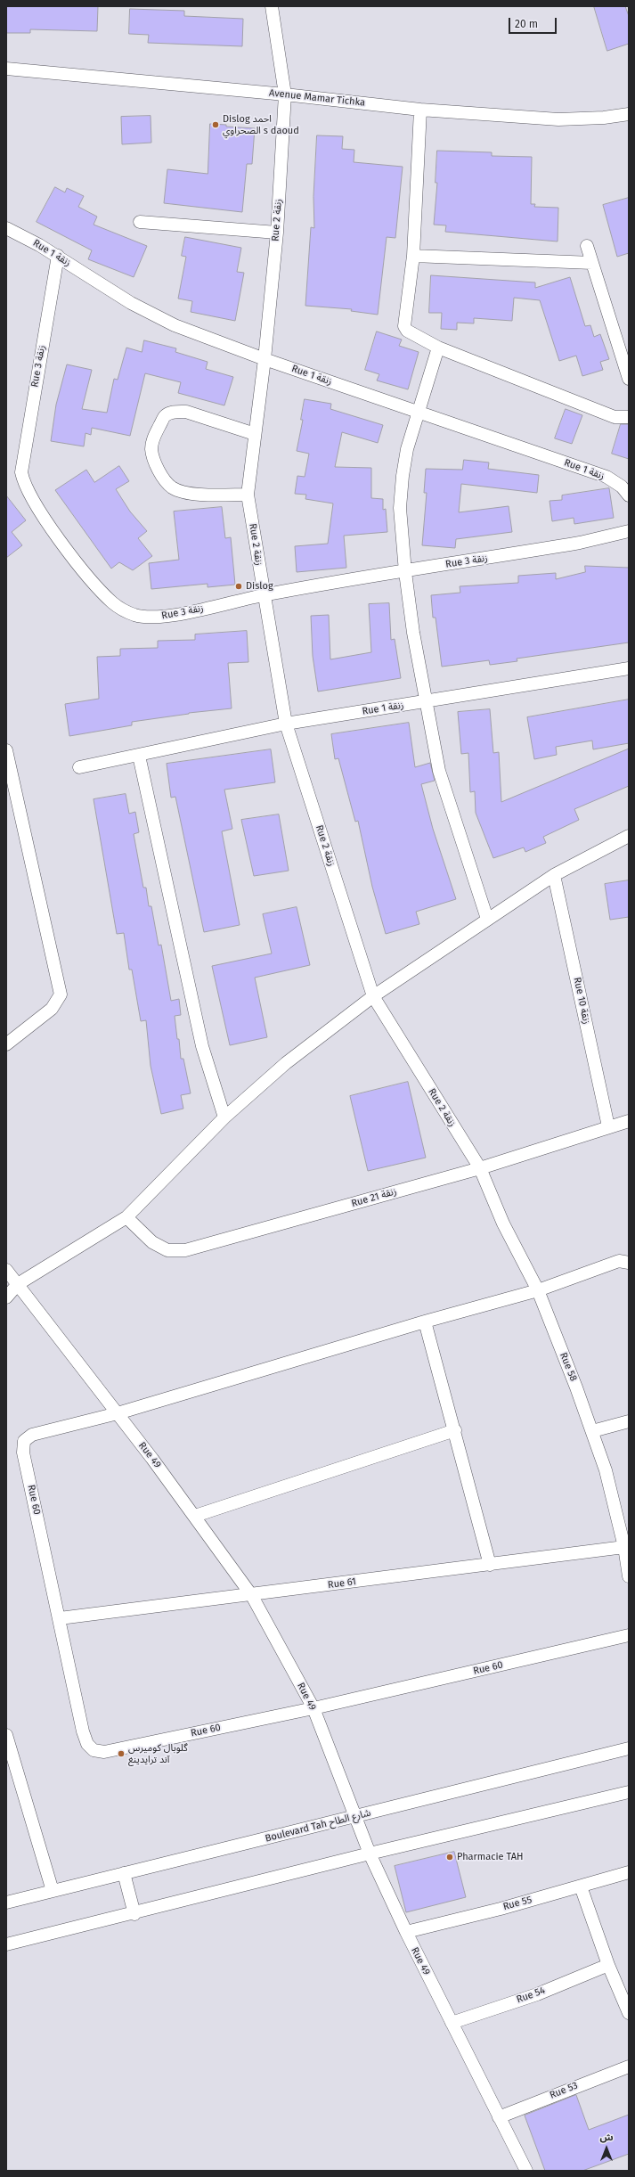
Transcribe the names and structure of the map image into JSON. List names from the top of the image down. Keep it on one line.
{"streets":{"street":["Avenue Mamar Tichka","Rue 2 زنقة","Rue 1 زنقة","Rue 3 زنقة","Rue 10 زنقة","Rue 21 زنقة","Rue 58","Rue 49","Rue 60","Rue 61","Boulevard Tah شارع الطاح","Rue 55","Rue 54","Rue 53"]},"crossings":[["Avenue Mamar Tichka","Rue 2 زنقة"],["Rue 2 زنقة","Rue 1 زنقة"],["Rue 2 زنقة","Rue 3 زنقة"],["Rue 2 زنقة","Rue 21 زنقة"],["Rue 2 زنقة","Rue 58"],["Rue 1 زنقة","Rue 3 زنقة"],["Rue 10 زنقة","Rue 21 زنقة"],["Rue 21 زنقة","Rue 58"],["Rue 58","Rue 61"],["Rue 49","Rue 60"],["Rue 49","Rue 61"],["Rue 49","Boulevard Tah شارع الطاح"],["Rue 49","Rue 55"],["Rue 49","Rue 54"],["Rue 49","Rue 53"],["Rue 60","Rue 61"]],"places":["Dislog احمد الصحراوي s daoud","Dislog","گلوبال كوميرس آند ترايدينغ","Pharmacie TAH"],"scale_bar":"20 m","north":"top"}
